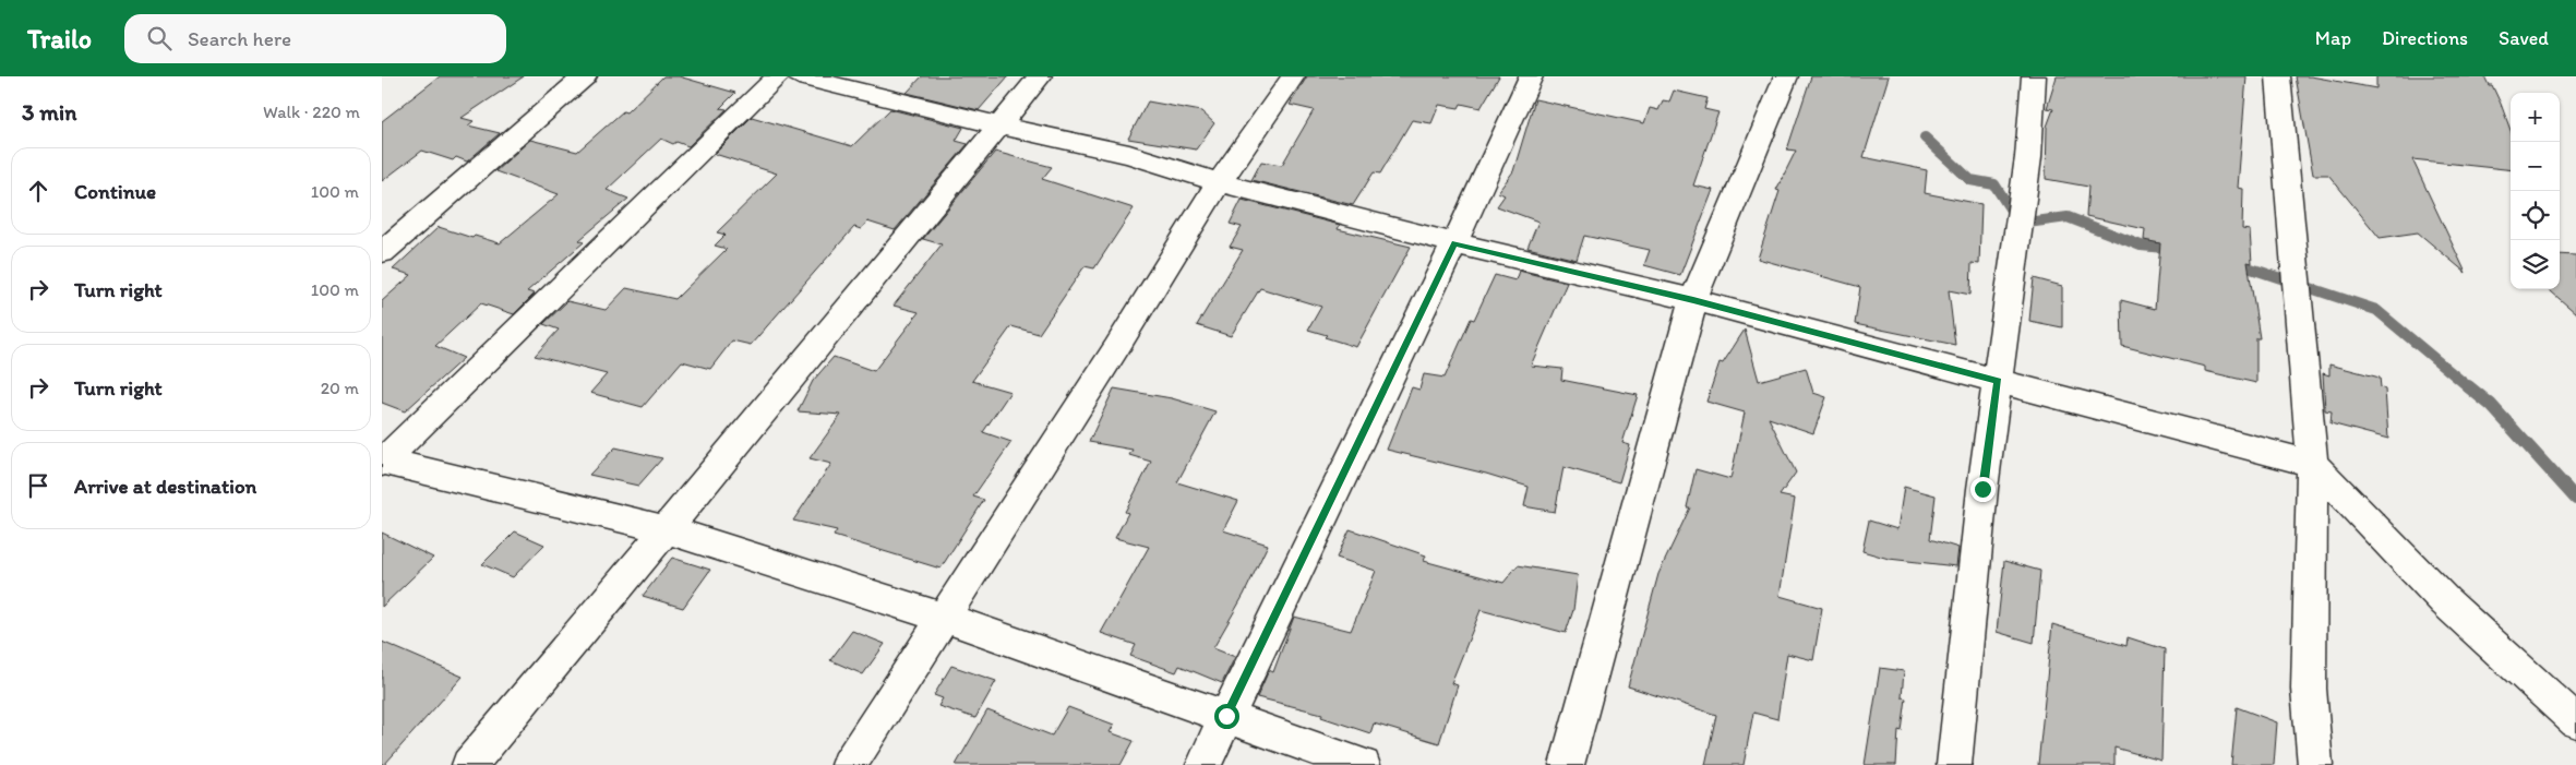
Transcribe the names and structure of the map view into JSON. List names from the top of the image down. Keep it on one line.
{"page":{"header":"Trailo","search":"Search here","nav":["Map","Directions","Saved"],"heading":["3 min","Walk · 220 m"],"map_buttons":["+","−"],"list":[["Continue","100 m"],["Turn right","100 m"],["Turn right","20 m"],"Arrive at destination"]}}
